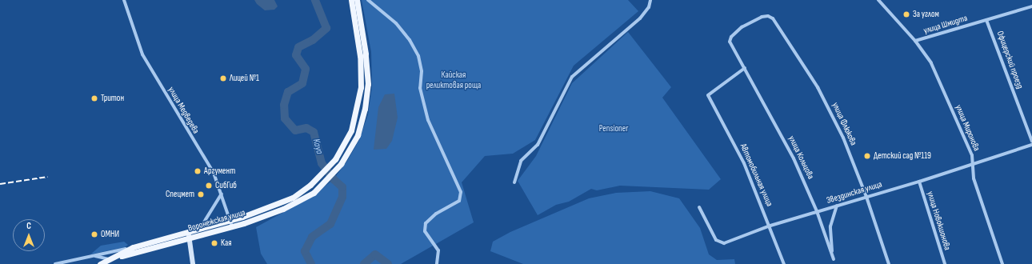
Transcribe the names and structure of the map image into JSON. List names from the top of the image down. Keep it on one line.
{"streets":{"main road":["Воронежская улица"],"street":["улица Шмидта","Офицерский проезд","улица Медведева","улица Флюкова","улица Миронова","улица Кольцова","Автомобильная улица","Звездинская улица","улица Новокшонова"]},"crossings":[["улица Шмидта","Офицерский проезд"],["улица Шмидта","улица Миронова"],["улица Медведева","Воронежская улица"],["улица Флюкова","улица Кольцова"],["улица Флюкова","Звездинская улица"],["улица Миронова","Звездинская улица"],["улица Кольцова","Автомобильная улица"],["улица Кольцова","Звездинская улица"],["Автомобильная улица","Звездинская улица"],["Звездинская улица","улица Новокшонова"]],"water":["Kaya"],"parks":["Кайская реликтовая роща","Pensioner"],"places":["За углом","Лицей №1","Тритон","Детский сад №119","Аргумент","СибГиб","Спецмет","ОМНИ","Кая"],"north":"top"}
